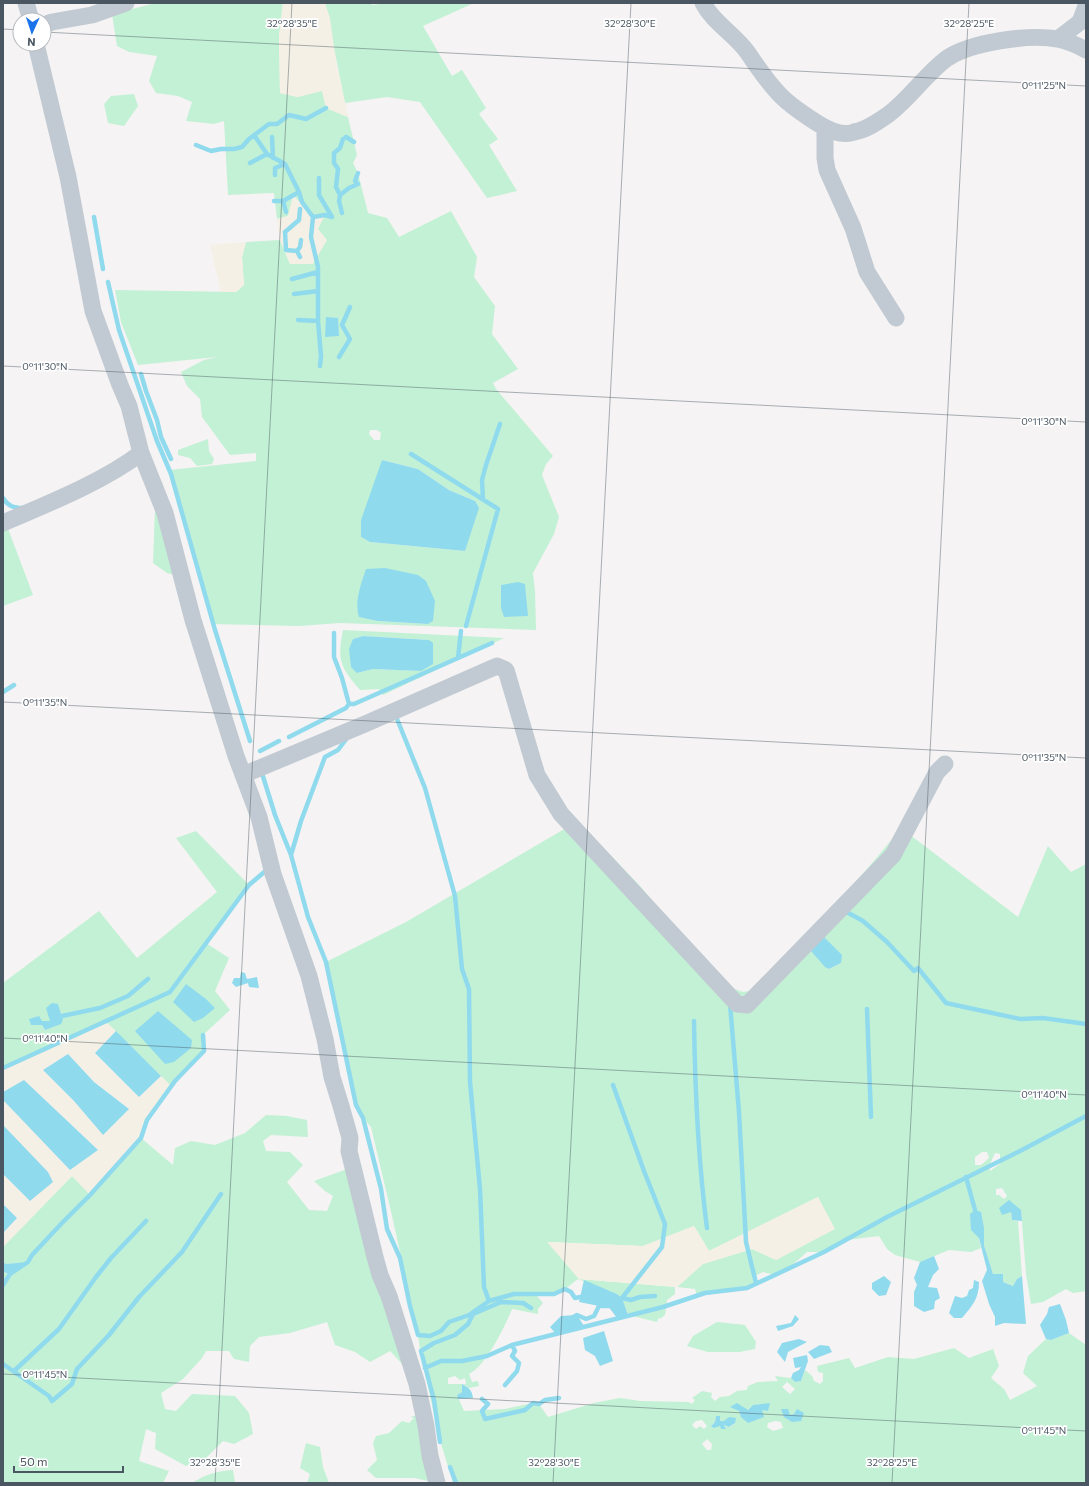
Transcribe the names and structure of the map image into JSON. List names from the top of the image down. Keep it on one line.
{"scale_bar":"50 m","north":"bottom","coordinates":["32°28'35\"E","32°28'30\"E","32°28'25\"E","0°11'25\"N","0°11'30\"N","0°11'35\"N","0°11'40\"N","0°11'45\"N"]}
